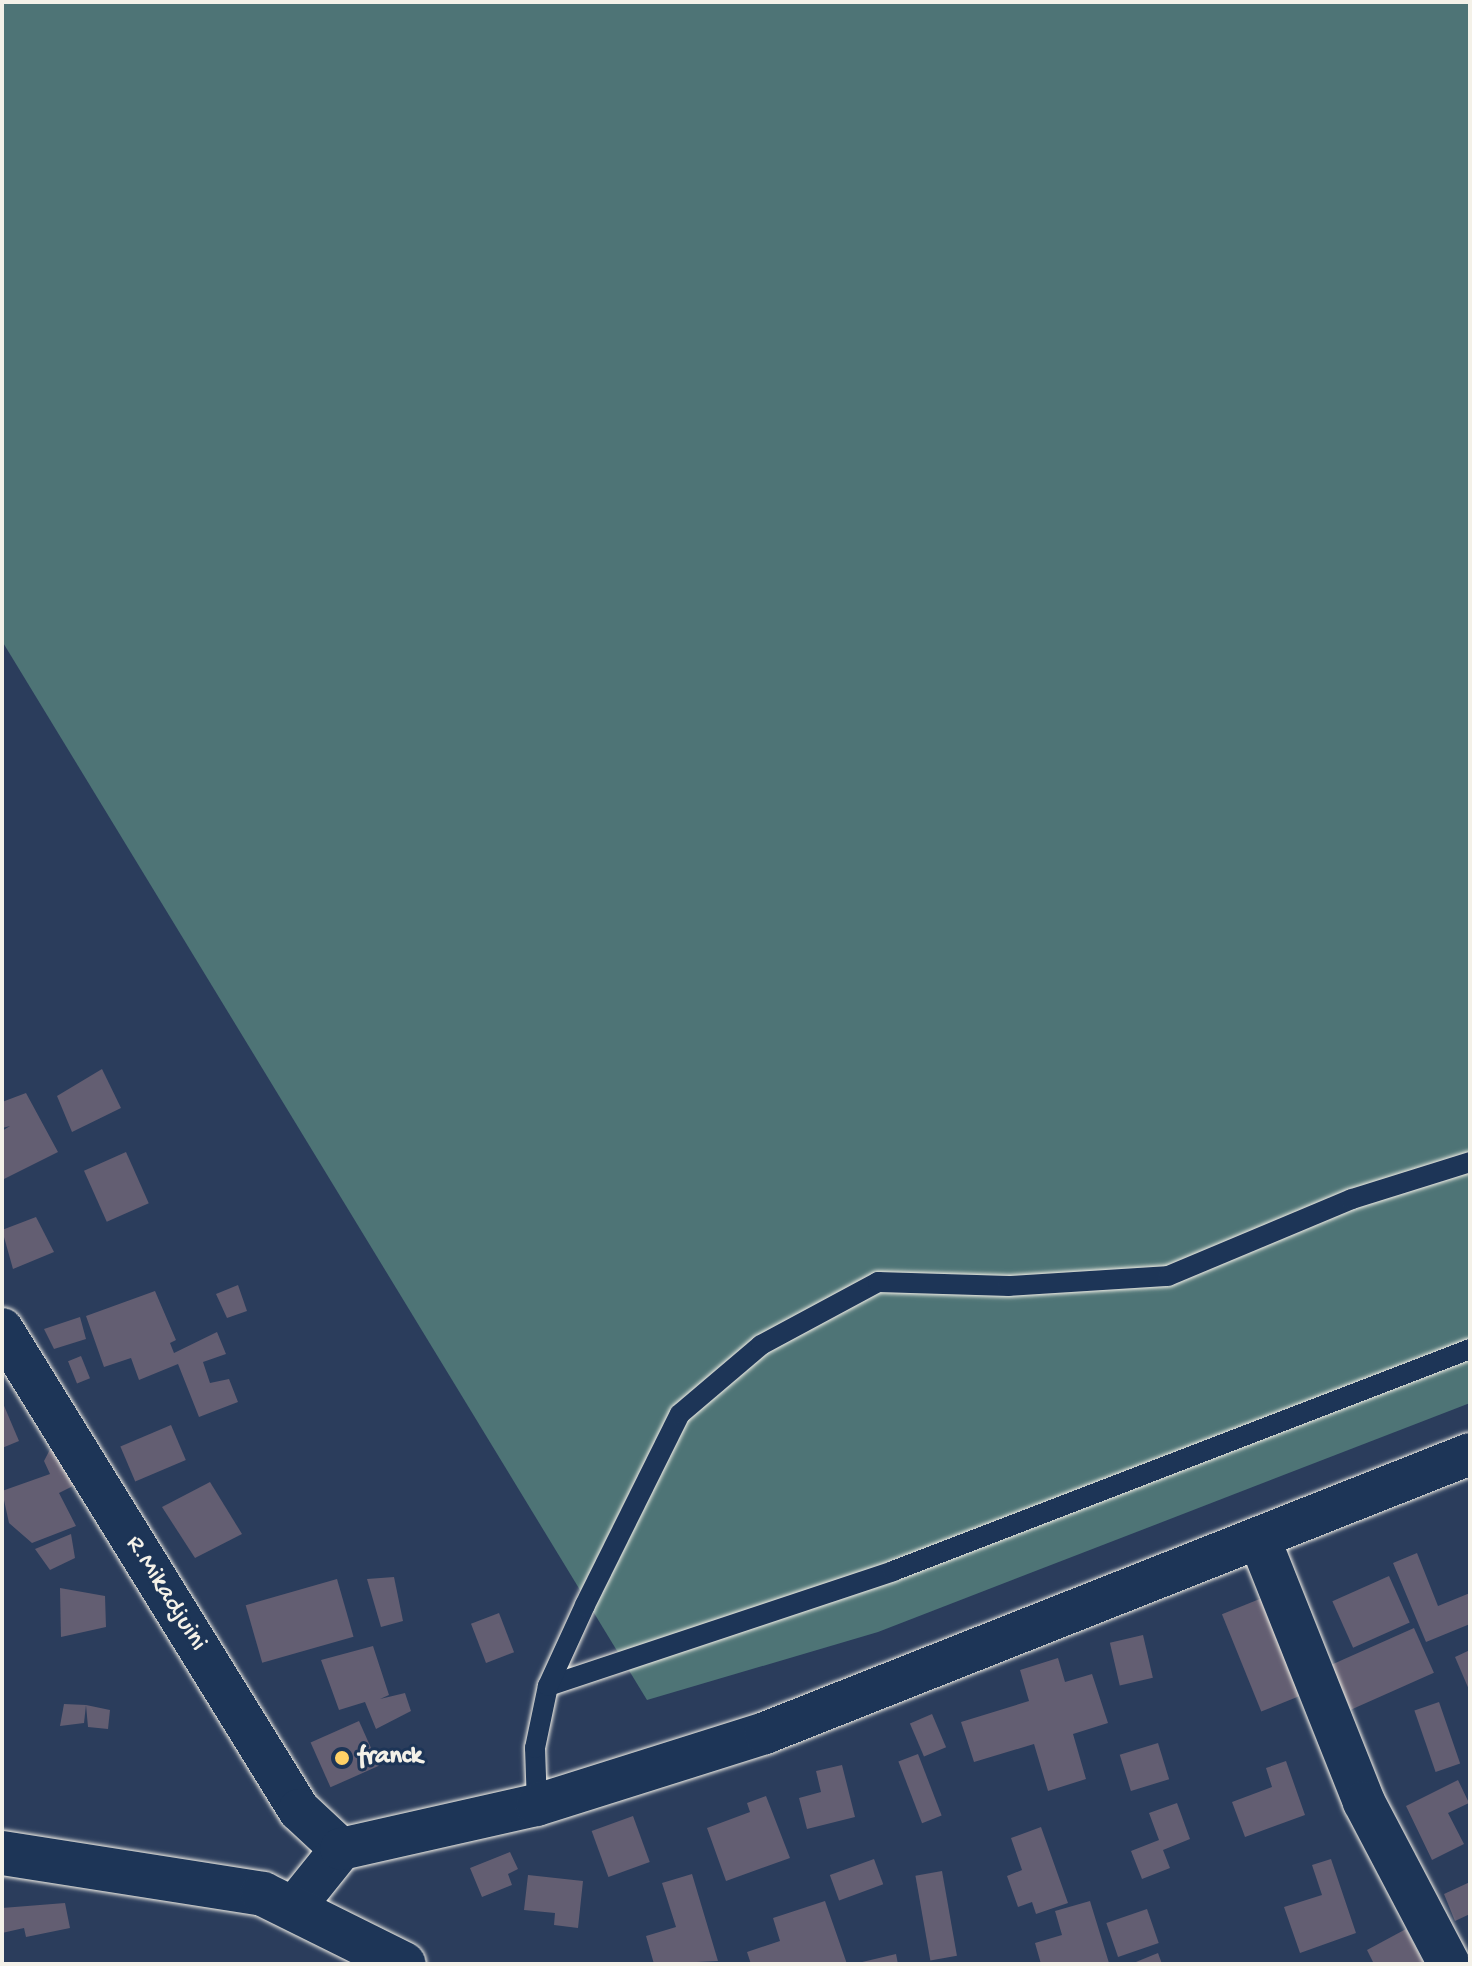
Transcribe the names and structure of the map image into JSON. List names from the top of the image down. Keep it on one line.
{"streets":{"street":["R.Mikadjuini"]},"places":["franck"]}
